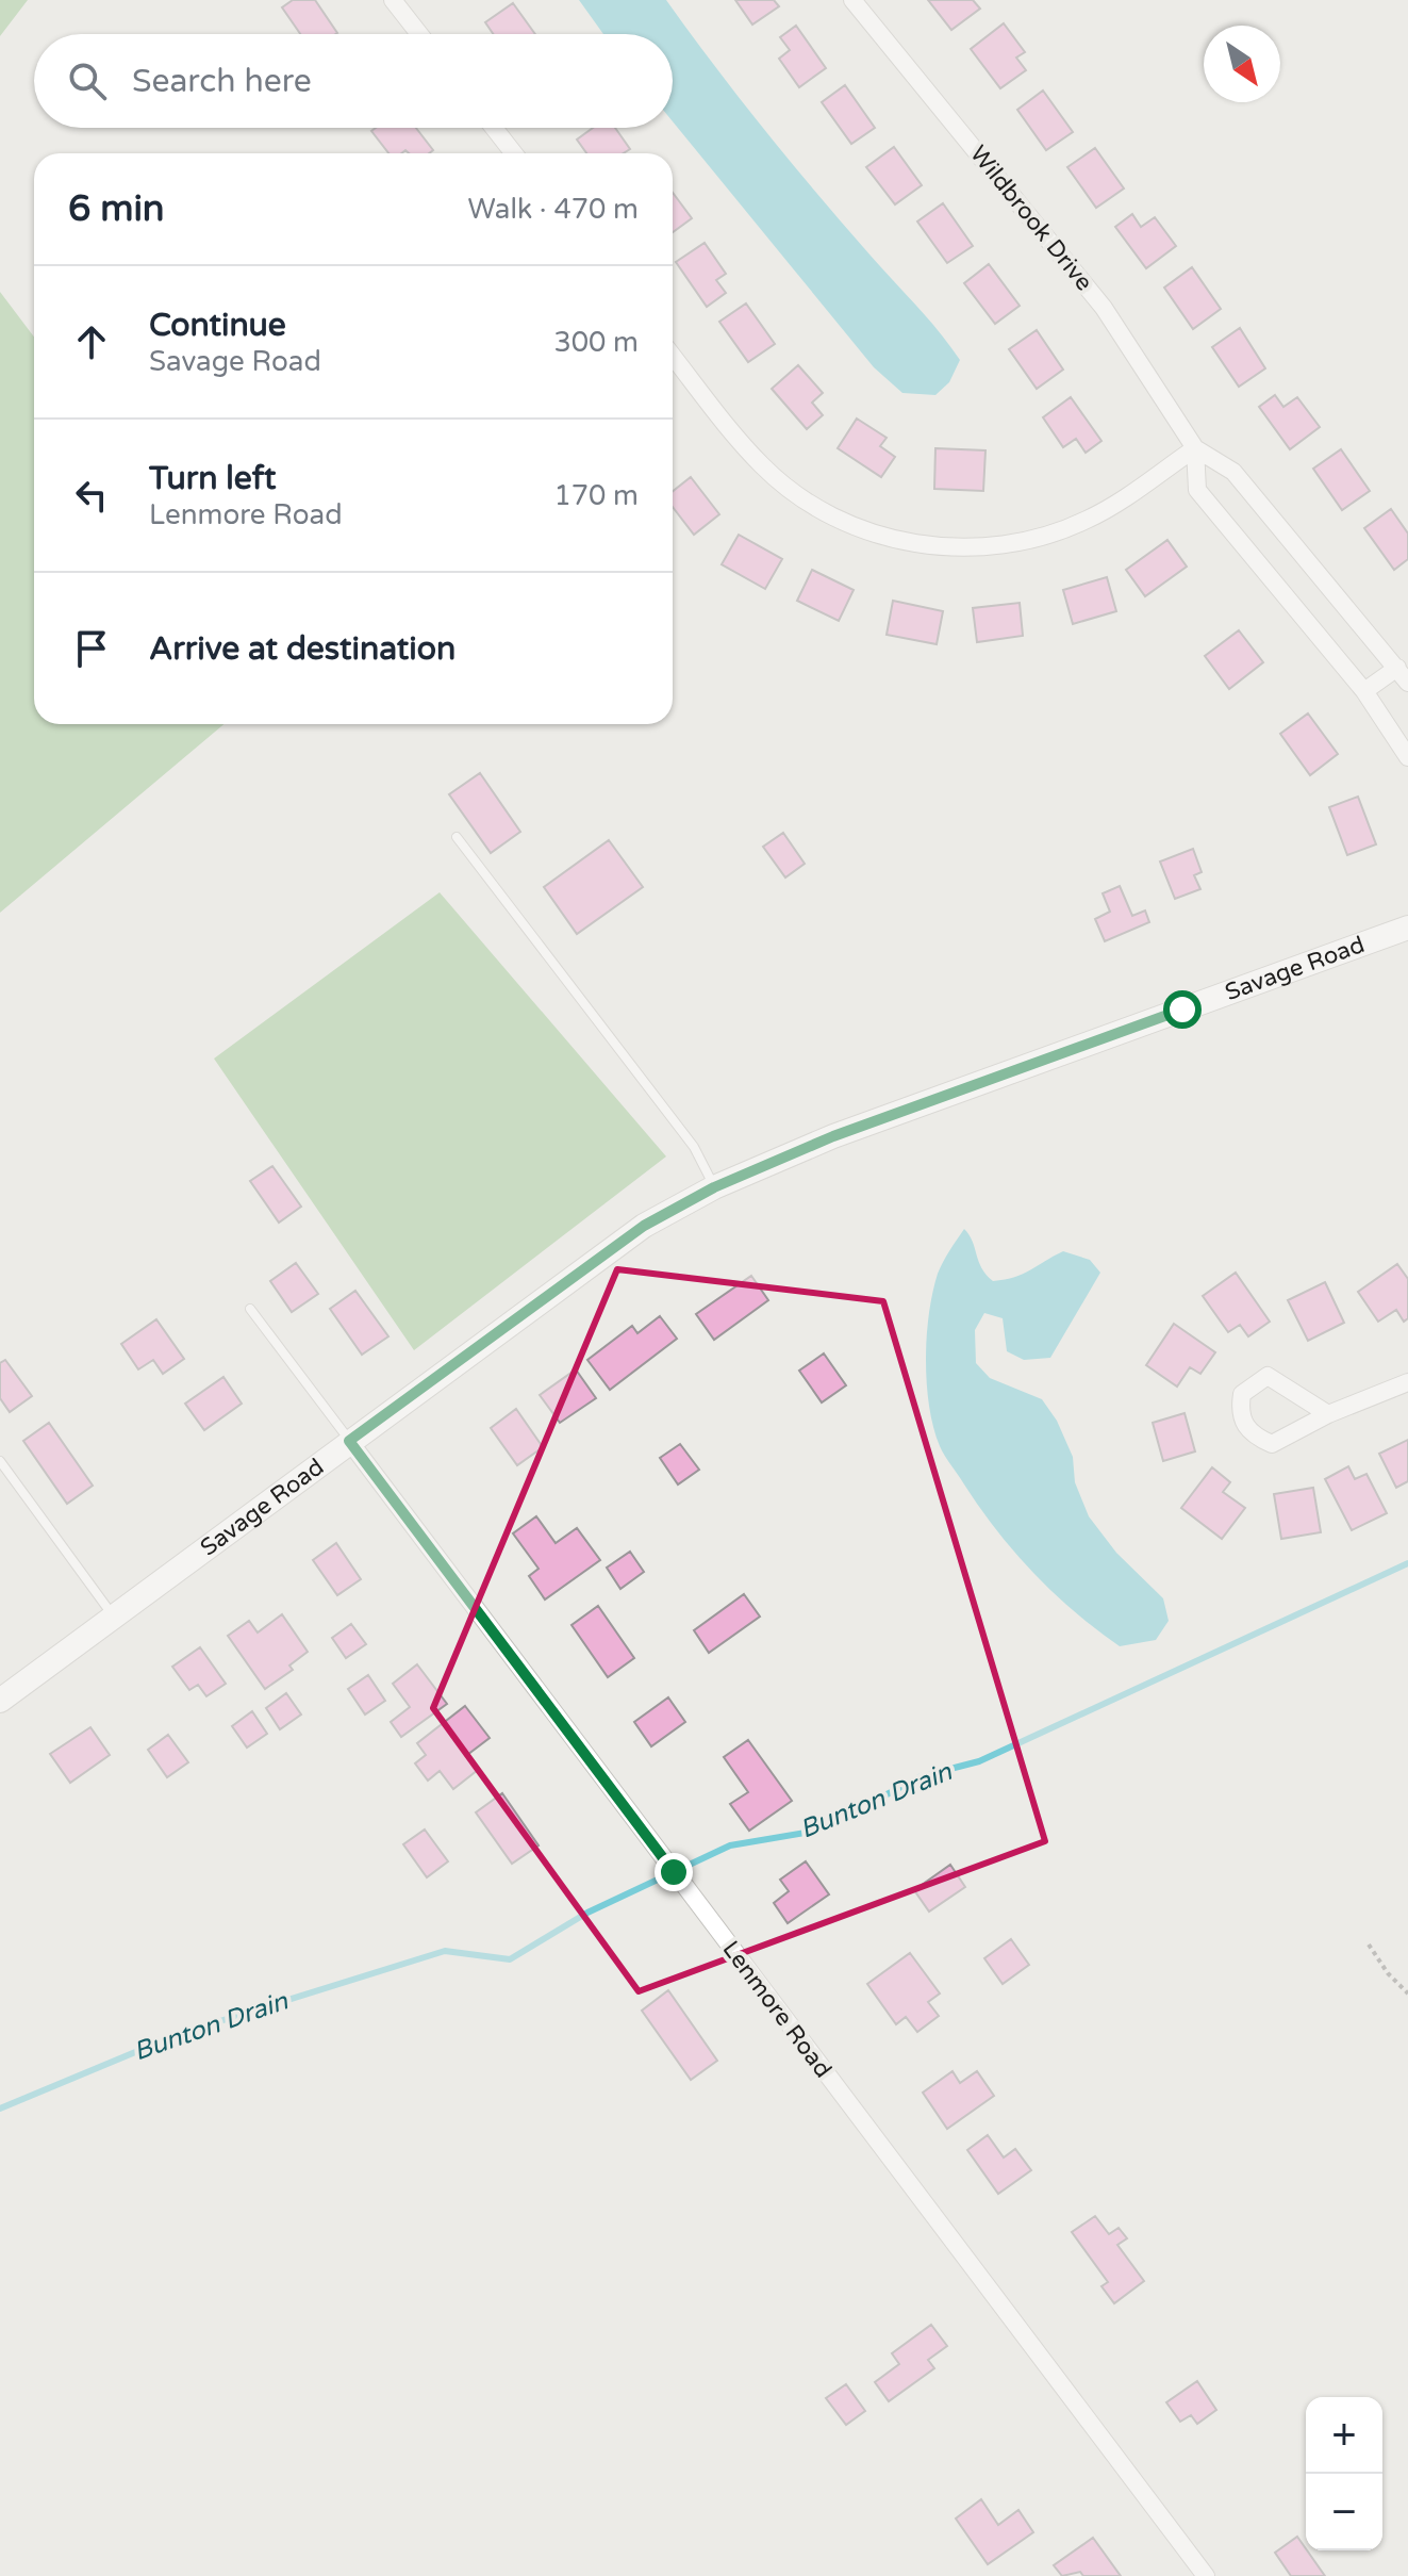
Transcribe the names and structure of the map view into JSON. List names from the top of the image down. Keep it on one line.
{"streets":{"street":["Wildbrook Drive","Savage Road","Lenmore Road"]},"crossings":[["Savage Road","Lenmore Road"]],"water":["Bunton Drain"],"north":"bottom right","page":{"search":"Search here","heading":["6 min","Walk · 470 m"],"list":[["Continue","Savage Road","300 m"],["Turn left","Lenmore Road","170 m"],"Arrive at destination"],"map_buttons":["+","−"]}}
